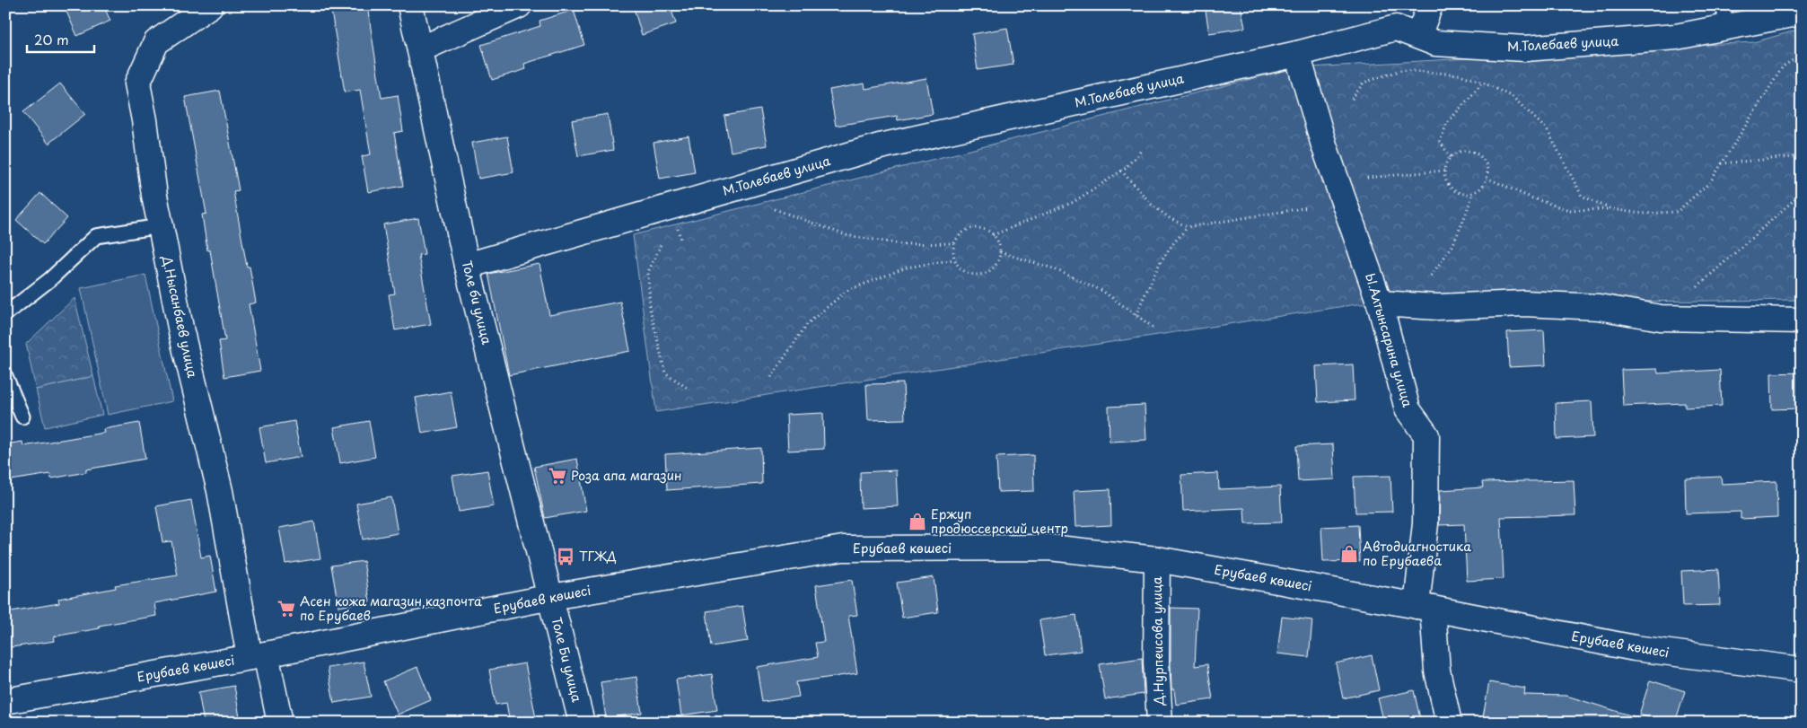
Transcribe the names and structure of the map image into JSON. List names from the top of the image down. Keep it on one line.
{"streets":{"street":["М.Толебаев улица","Толе би улица","Д.Нысанбаев улица","Ы.Алтынсарина улица","Ерубаев көшесі","Д.Нурпеисова улица","Толе Би улица"]},"crossings":[["М.Толебаев улица","Толе би улица"],["М.Толебаев улица","Ы.Алтынсарина улица"],["Толе би улица","Ерубаев көшесі"],["Толе би улица","Толе Би улица"],["Д.Нысанбаев улица","Ерубаев көшесі"],["Ы.Алтынсарина улица","Ерубаев көшесі"],["Ерубаев көшесі","Д.Нурпеисова улица"],["Ерубаев көшесі","Толе Би улица"]],"places":{"supermarket":["Роза апа магазин","Асен кожа магазин,казпочта по Ерубаев"],"shop":["Ержуп продюссерский центр","Автодиагностика по Ерубаева"],"bus stop":["ТГЖД"]},"scale_bar":"20 m"}
